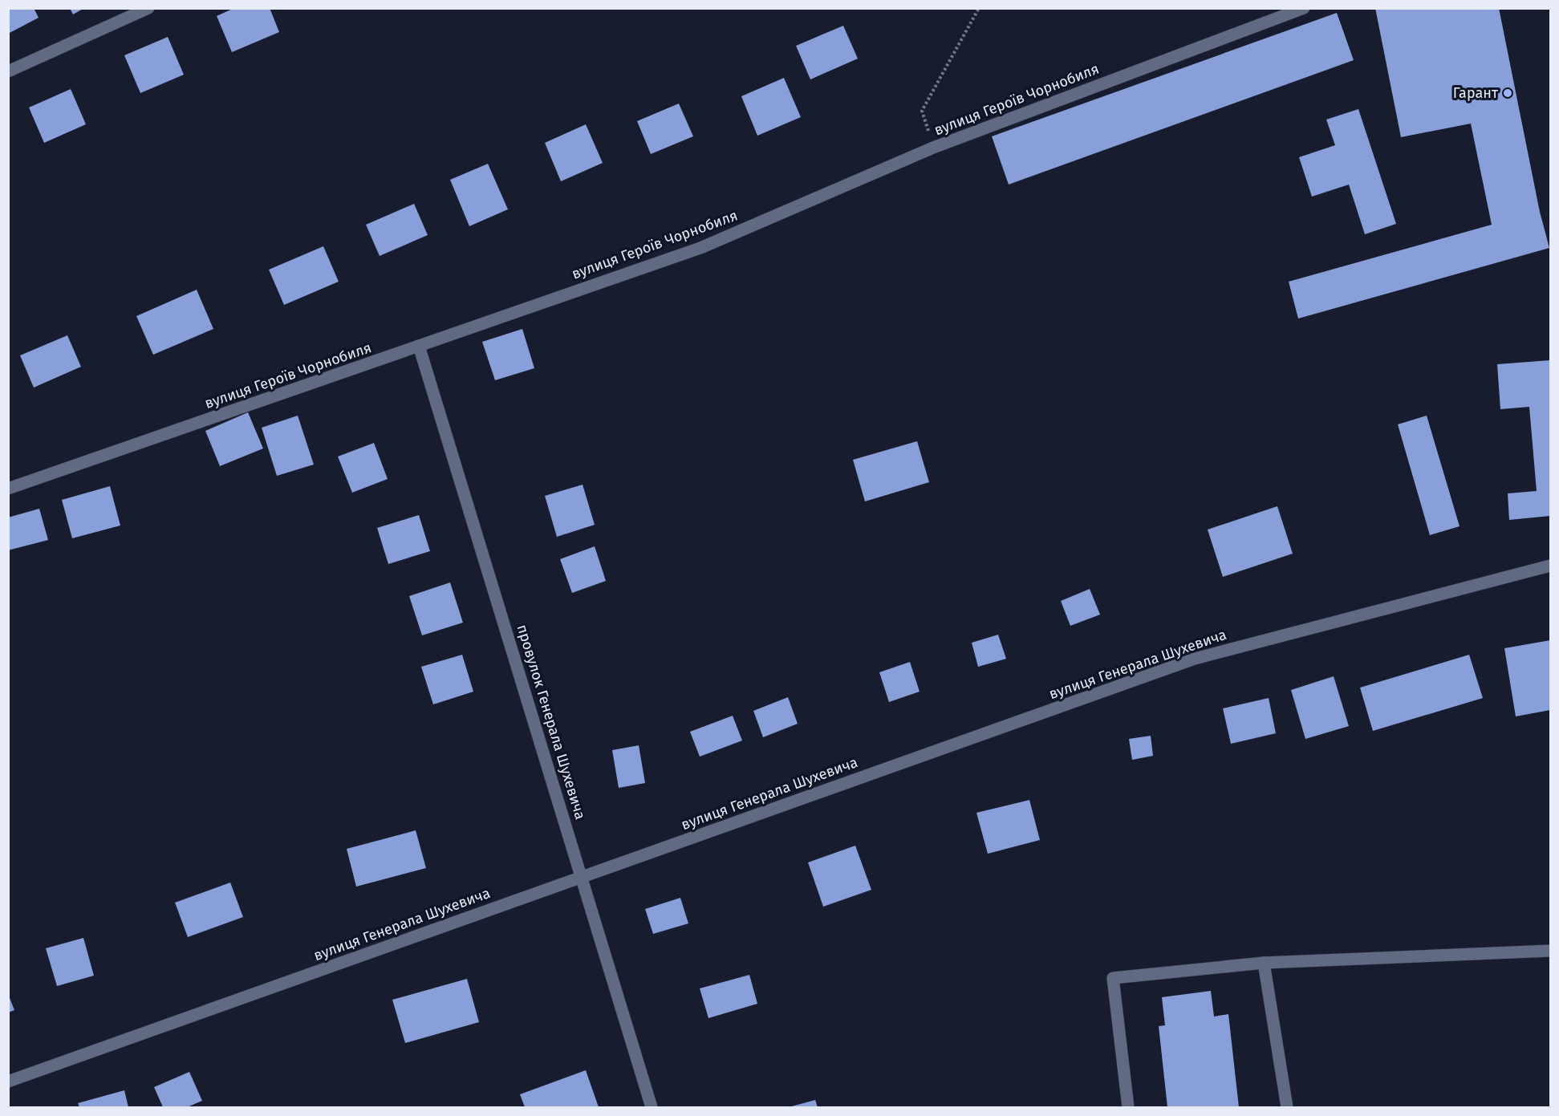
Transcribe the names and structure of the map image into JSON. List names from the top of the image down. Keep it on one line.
{"streets":{"street":["вулиця Героїв Чорнобиля","вулиця Генерала Шухевича","провулок Генерала Шухевича"]},"crossings":[["вулиця Героїв Чорнобиля","провулок Генерала Шухевича"],["вулиця Генерала Шухевича","провулок Генерала Шухевича"]],"places":["Гарант"]}
